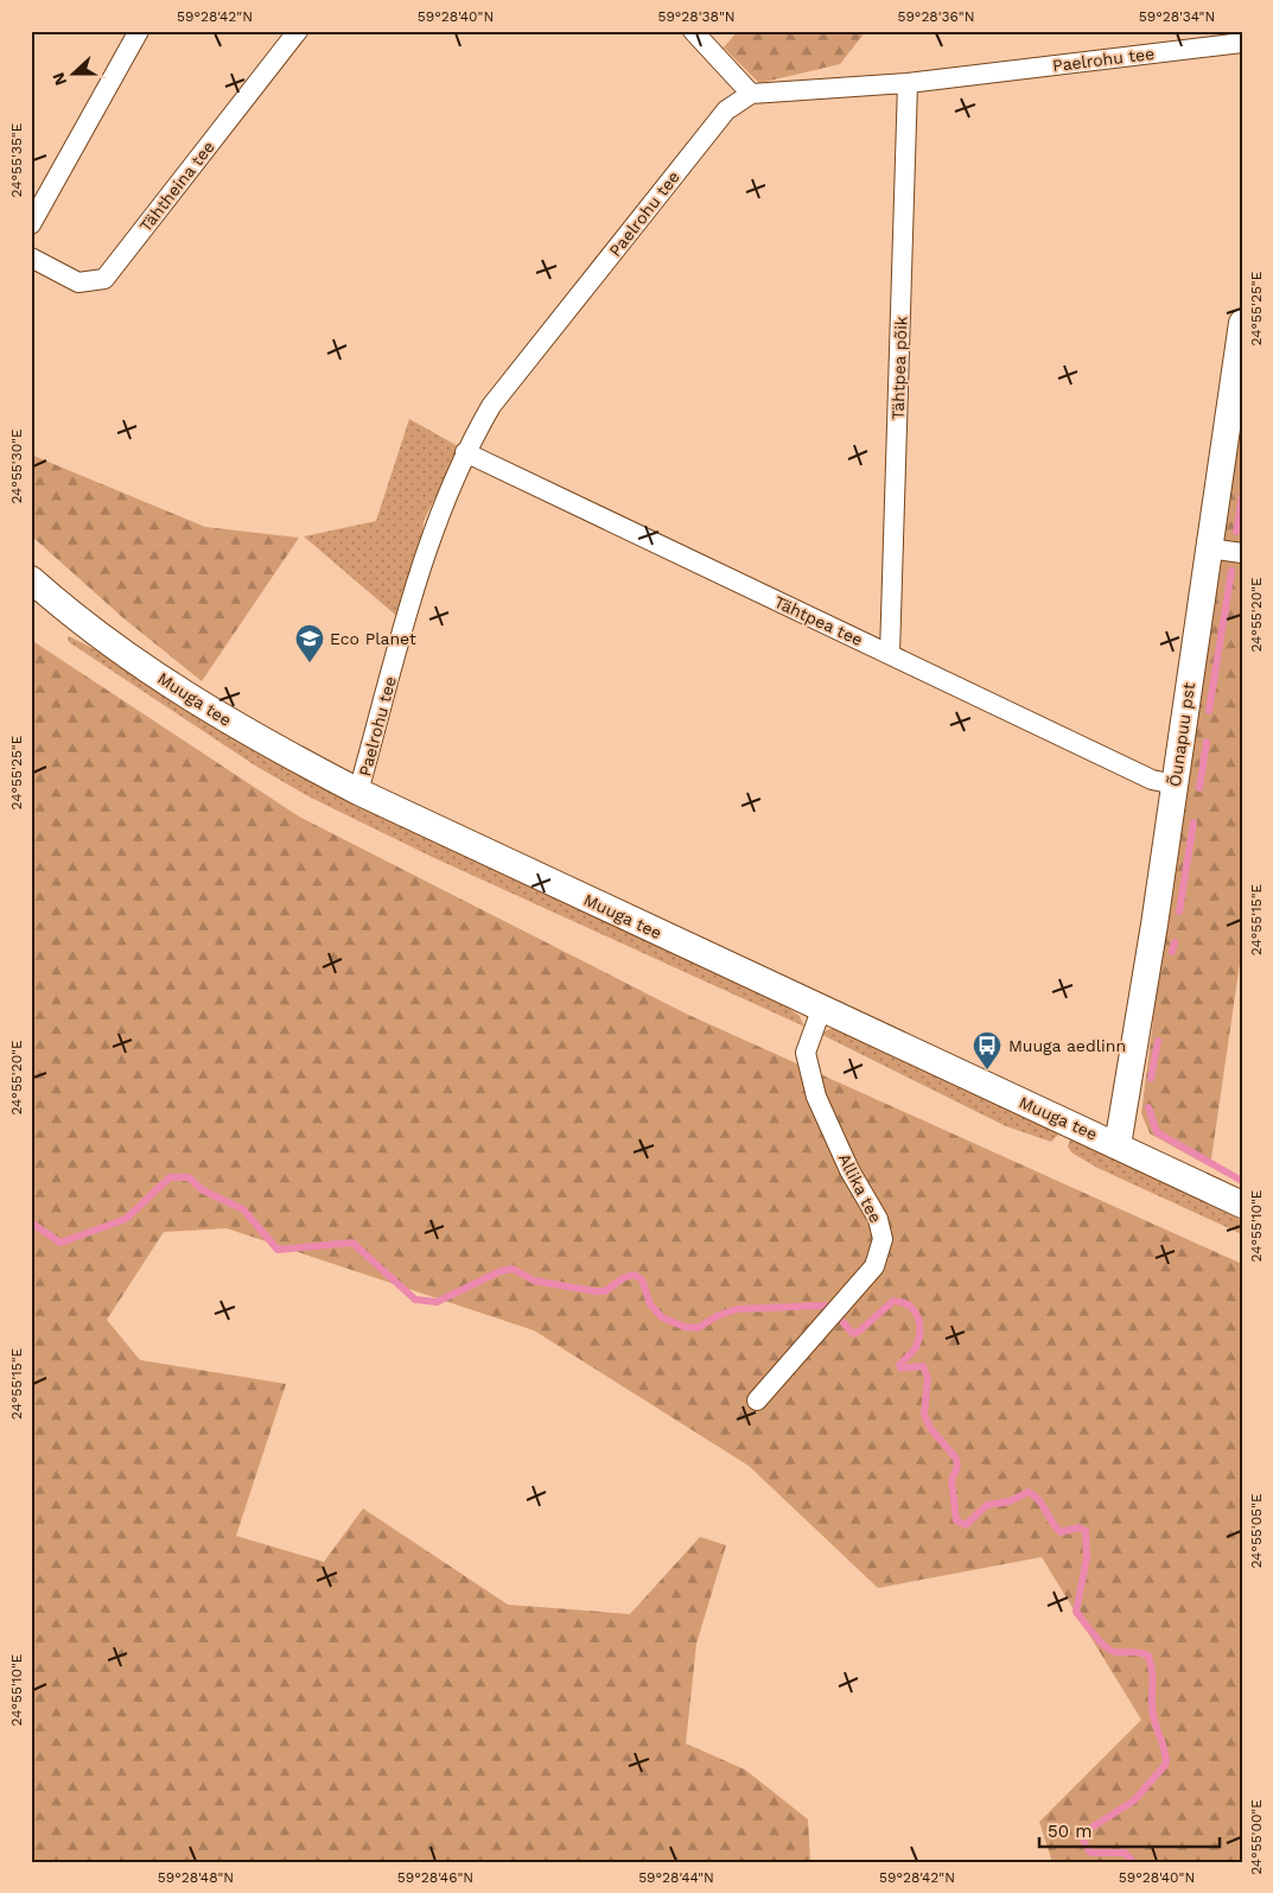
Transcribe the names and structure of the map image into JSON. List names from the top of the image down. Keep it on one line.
{"streets":{"main road":["Muuga tee","Õunapuu pst"],"street":["Paelrohu tee","Tähtheina tee","Tähtpea põik","Tähtpea tee","Allika tee"]},"crossings":[["Paelrohu tee","Tähtpea põik"],["Paelrohu tee","Tähtpea tee"],["Paelrohu tee","Muuga tee"],["Tähtpea põik","Tähtpea tee"],["Tähtpea tee","Õunapuu pst"],["Muuga tee","Õunapuu pst"],["Muuga tee","Allika tee"]],"places":{"school or university":["Eco Planet"],"bus stop":["Muuga aedlinn"]},"scale_bar":"50 m","north":"left","coordinates":["59°28'42\"N","59°28'40\"N","59°28'38\"N","59°28'36\"N","59°28'34\"N","24°55'35\"E","24°55'25\"E","24°55'30\"E","24°55'20\"E","24°55'15\"E","24°55'10\"E","24°55'05\"E","24°55'00\"E","59°28'48\"N","59°28'46\"N","59°28'44\"N"]}
